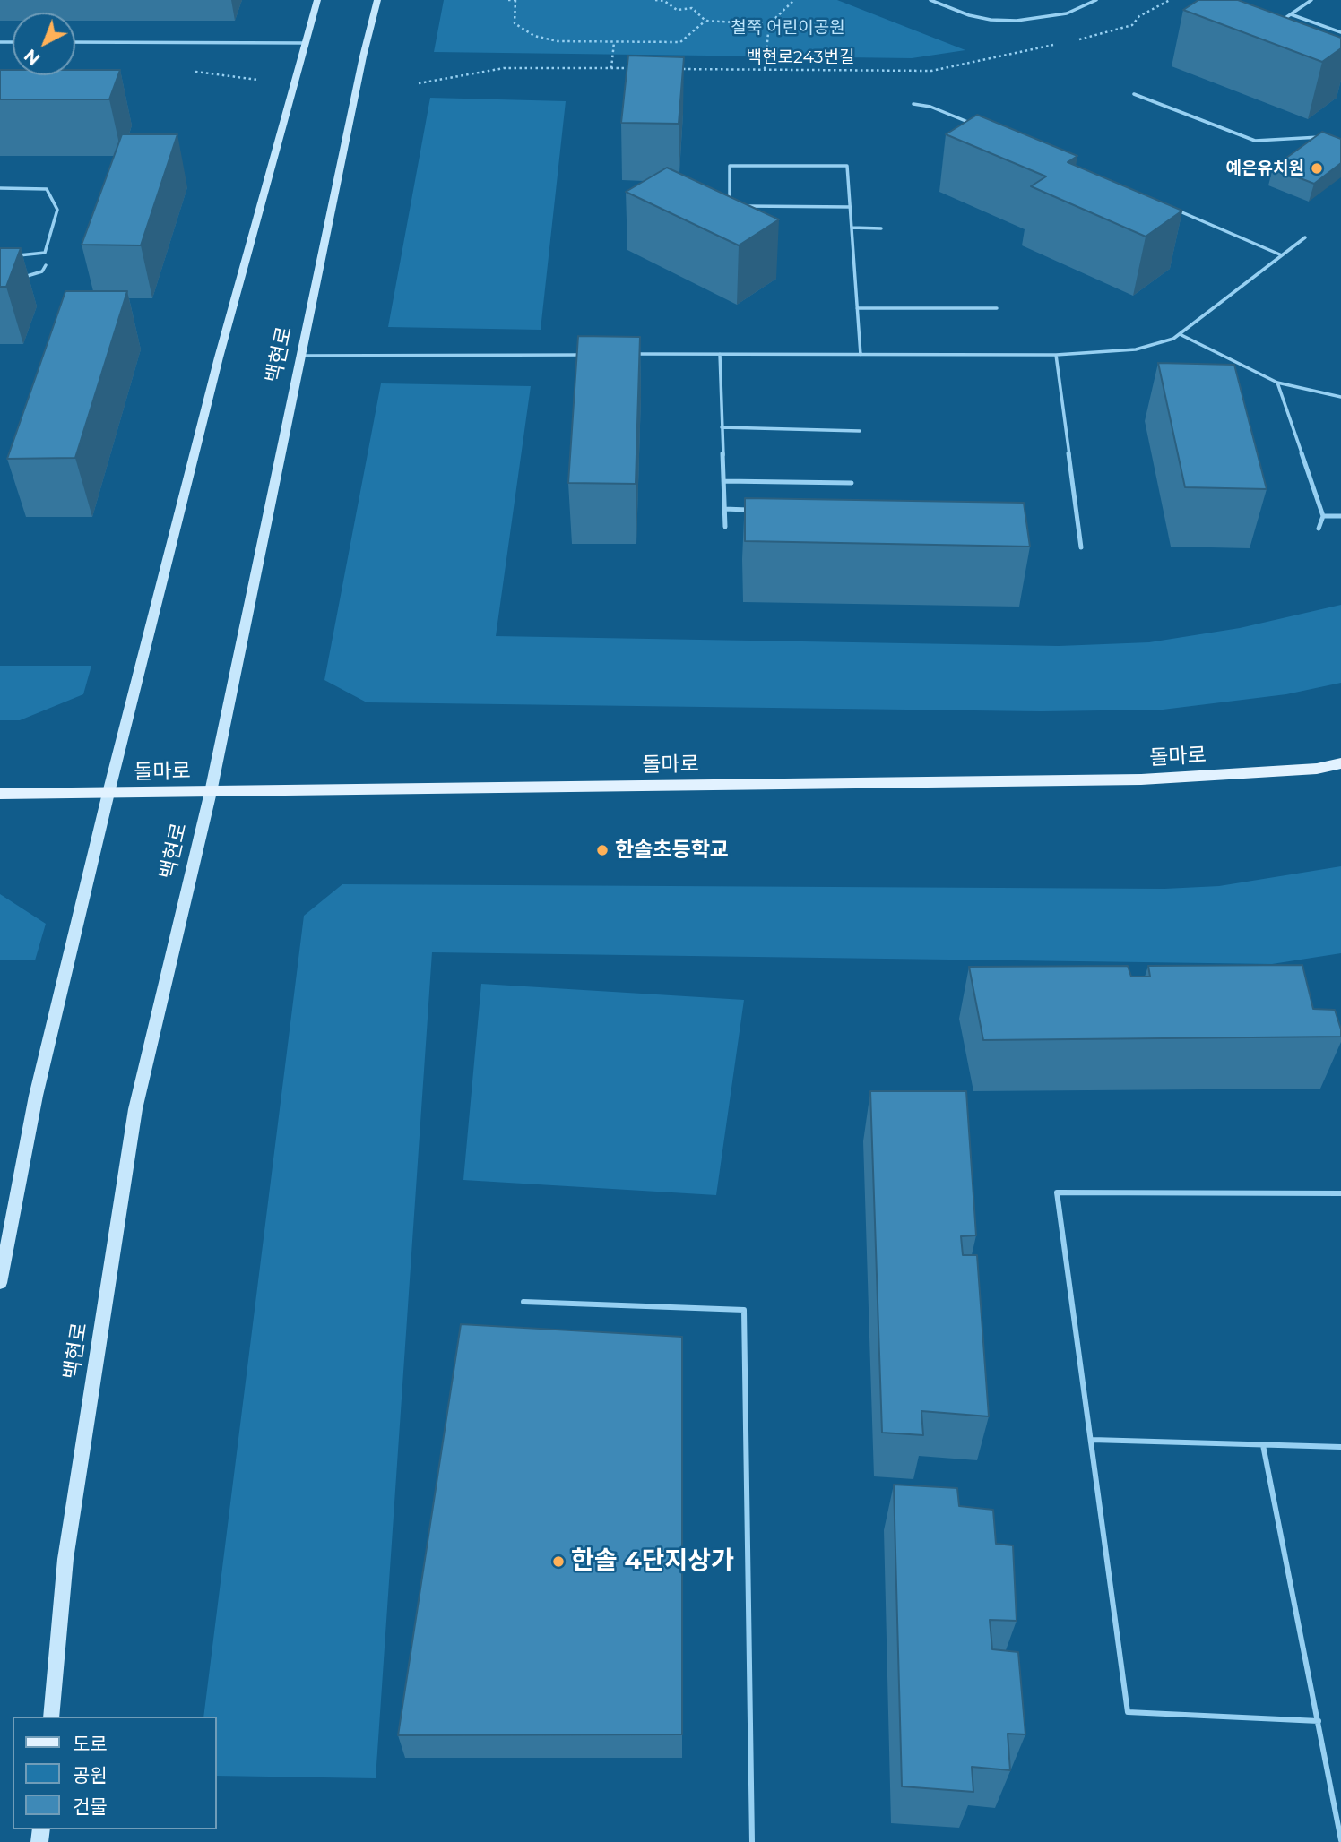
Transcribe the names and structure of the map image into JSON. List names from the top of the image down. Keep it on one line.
{"streets":{"main road":["백현로","돌마로"],"path":["백현로243번길"]},"crossings":[["백현로","돌마로"]],"parks":["철쭉 어린이공원"],"places":["예은유치원","한솔초등학교","한솔 4단지상가"],"legend":["도로","공원","건물"],"north":"bottom left"}
